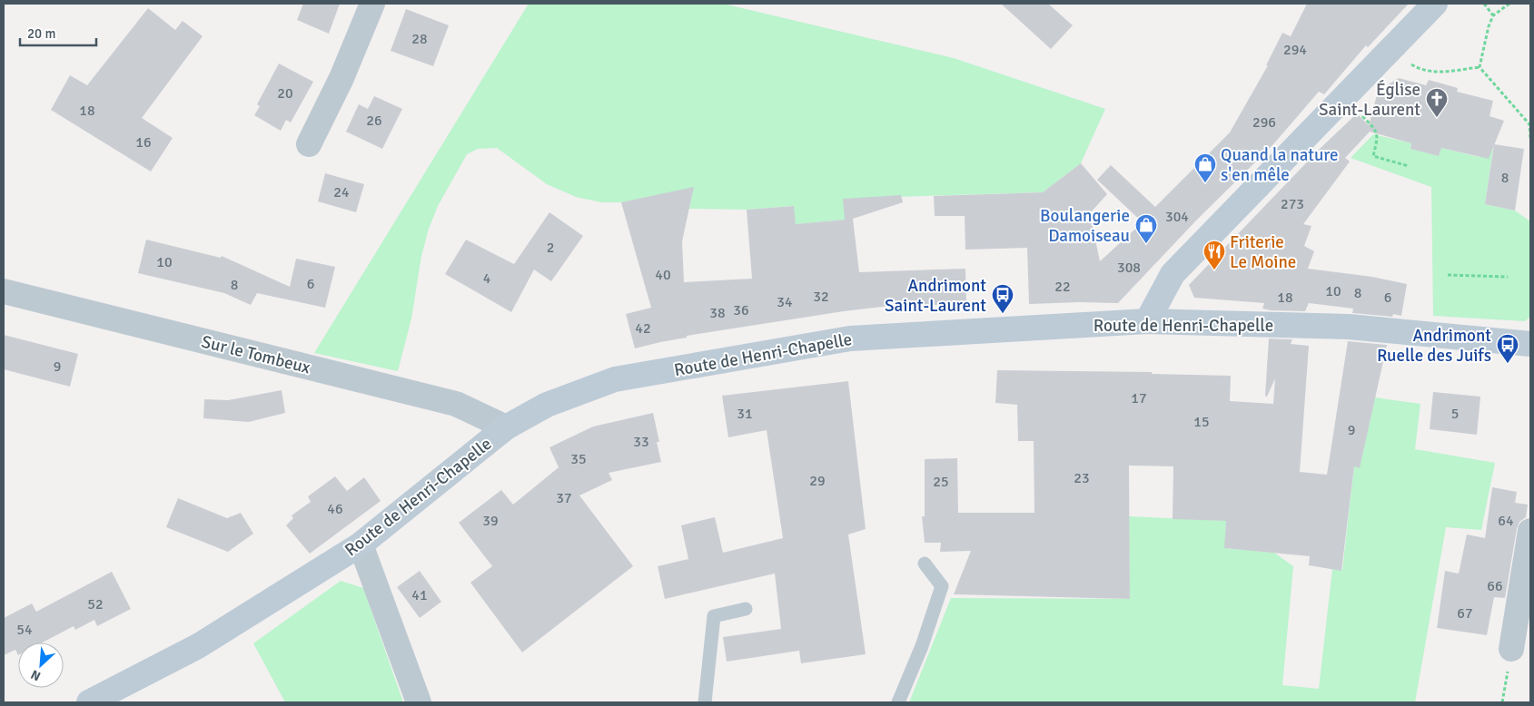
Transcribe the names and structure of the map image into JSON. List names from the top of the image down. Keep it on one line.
{"streets":{"street":["Route de Henri-Chapelle","Sur le Tombeux"]},"crossings":[["Route de Henri-Chapelle","Sur le Tombeux"]],"places":{"church":["Église Saint-Laurent"],"shop":["Quand la nature s'en mêle","Boulangerie Damoiseau"],"restaurant":["Friterie Le Moine"],"bus stop":["Andrimont Saint-Laurent","Andrimont Ruelle des Juifs"]},"house_numbers":["28","294","20","18","26","296","16","8","24","273","304","2","10","308","40","4","6","8","22","10","8","32","18","6","34","36","38","42","9","17","31","5","15","9","33","35","23","29","25","37","46","39","64","66","41","52","67","54"],"scale_bar":"20 m","north":"bottom left"}
